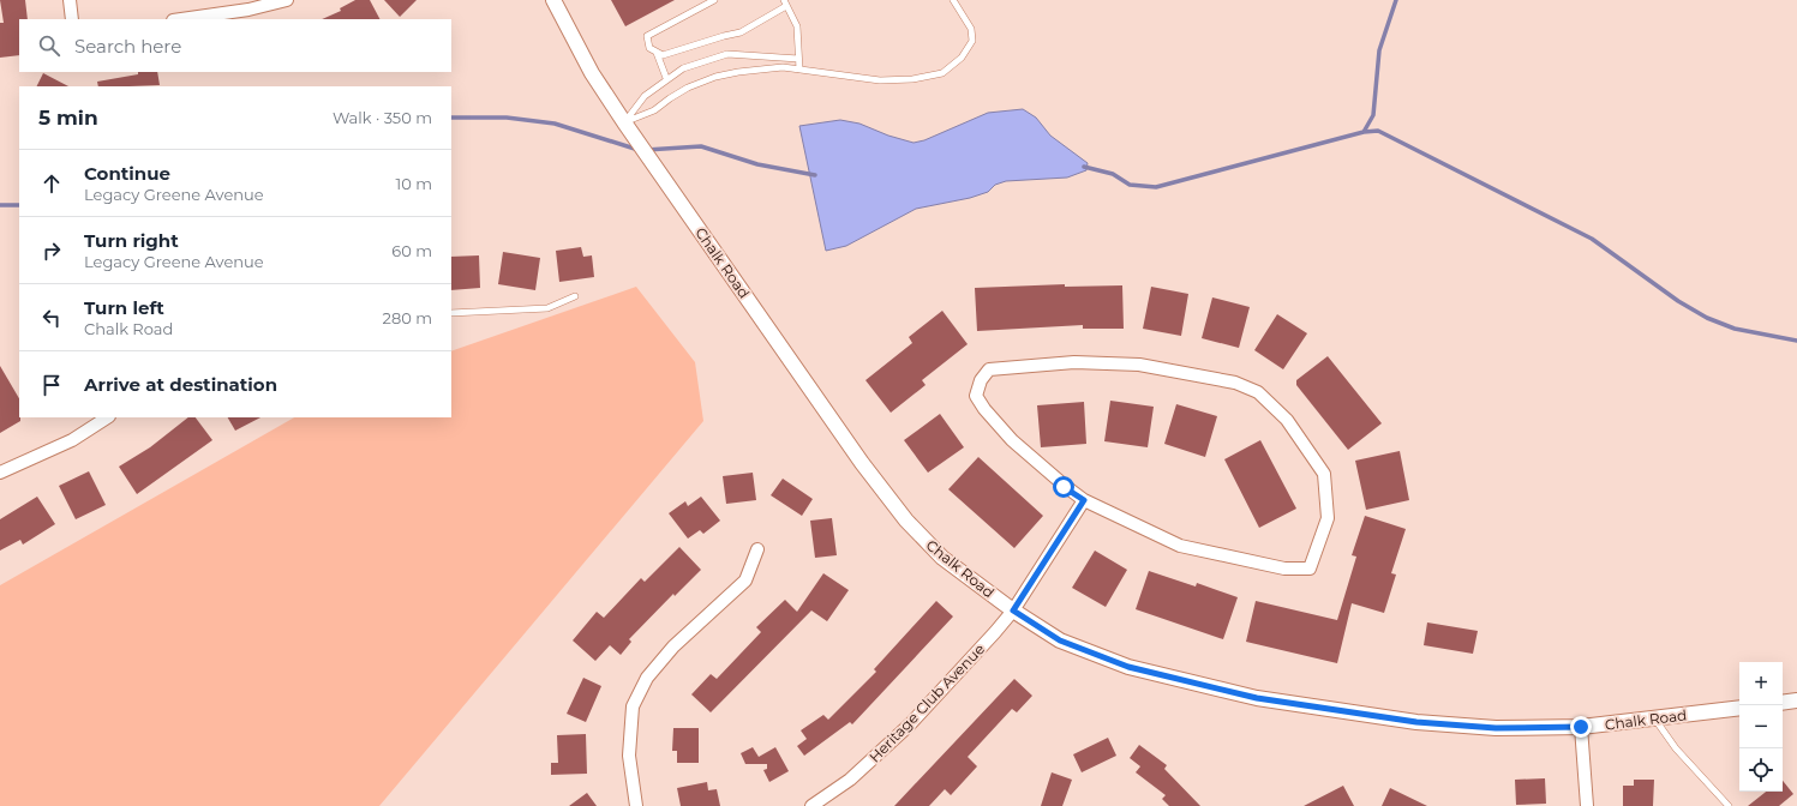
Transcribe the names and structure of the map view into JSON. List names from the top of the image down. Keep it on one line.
{"streets":{"street":["Chalk Road","Heritage Club Avenue"]},"crossings":[["Chalk Road","Heritage Club Avenue"]],"page":{"search":"Search here","heading":["5 min","Walk · 350 m"],"list":[["Continue","Legacy Greene Avenue","10 m"],["Turn right","Legacy Greene Avenue","60 m"],["Turn left","Chalk Road","280 m"],"Arrive at destination"],"map_buttons":["+","−"]}}
